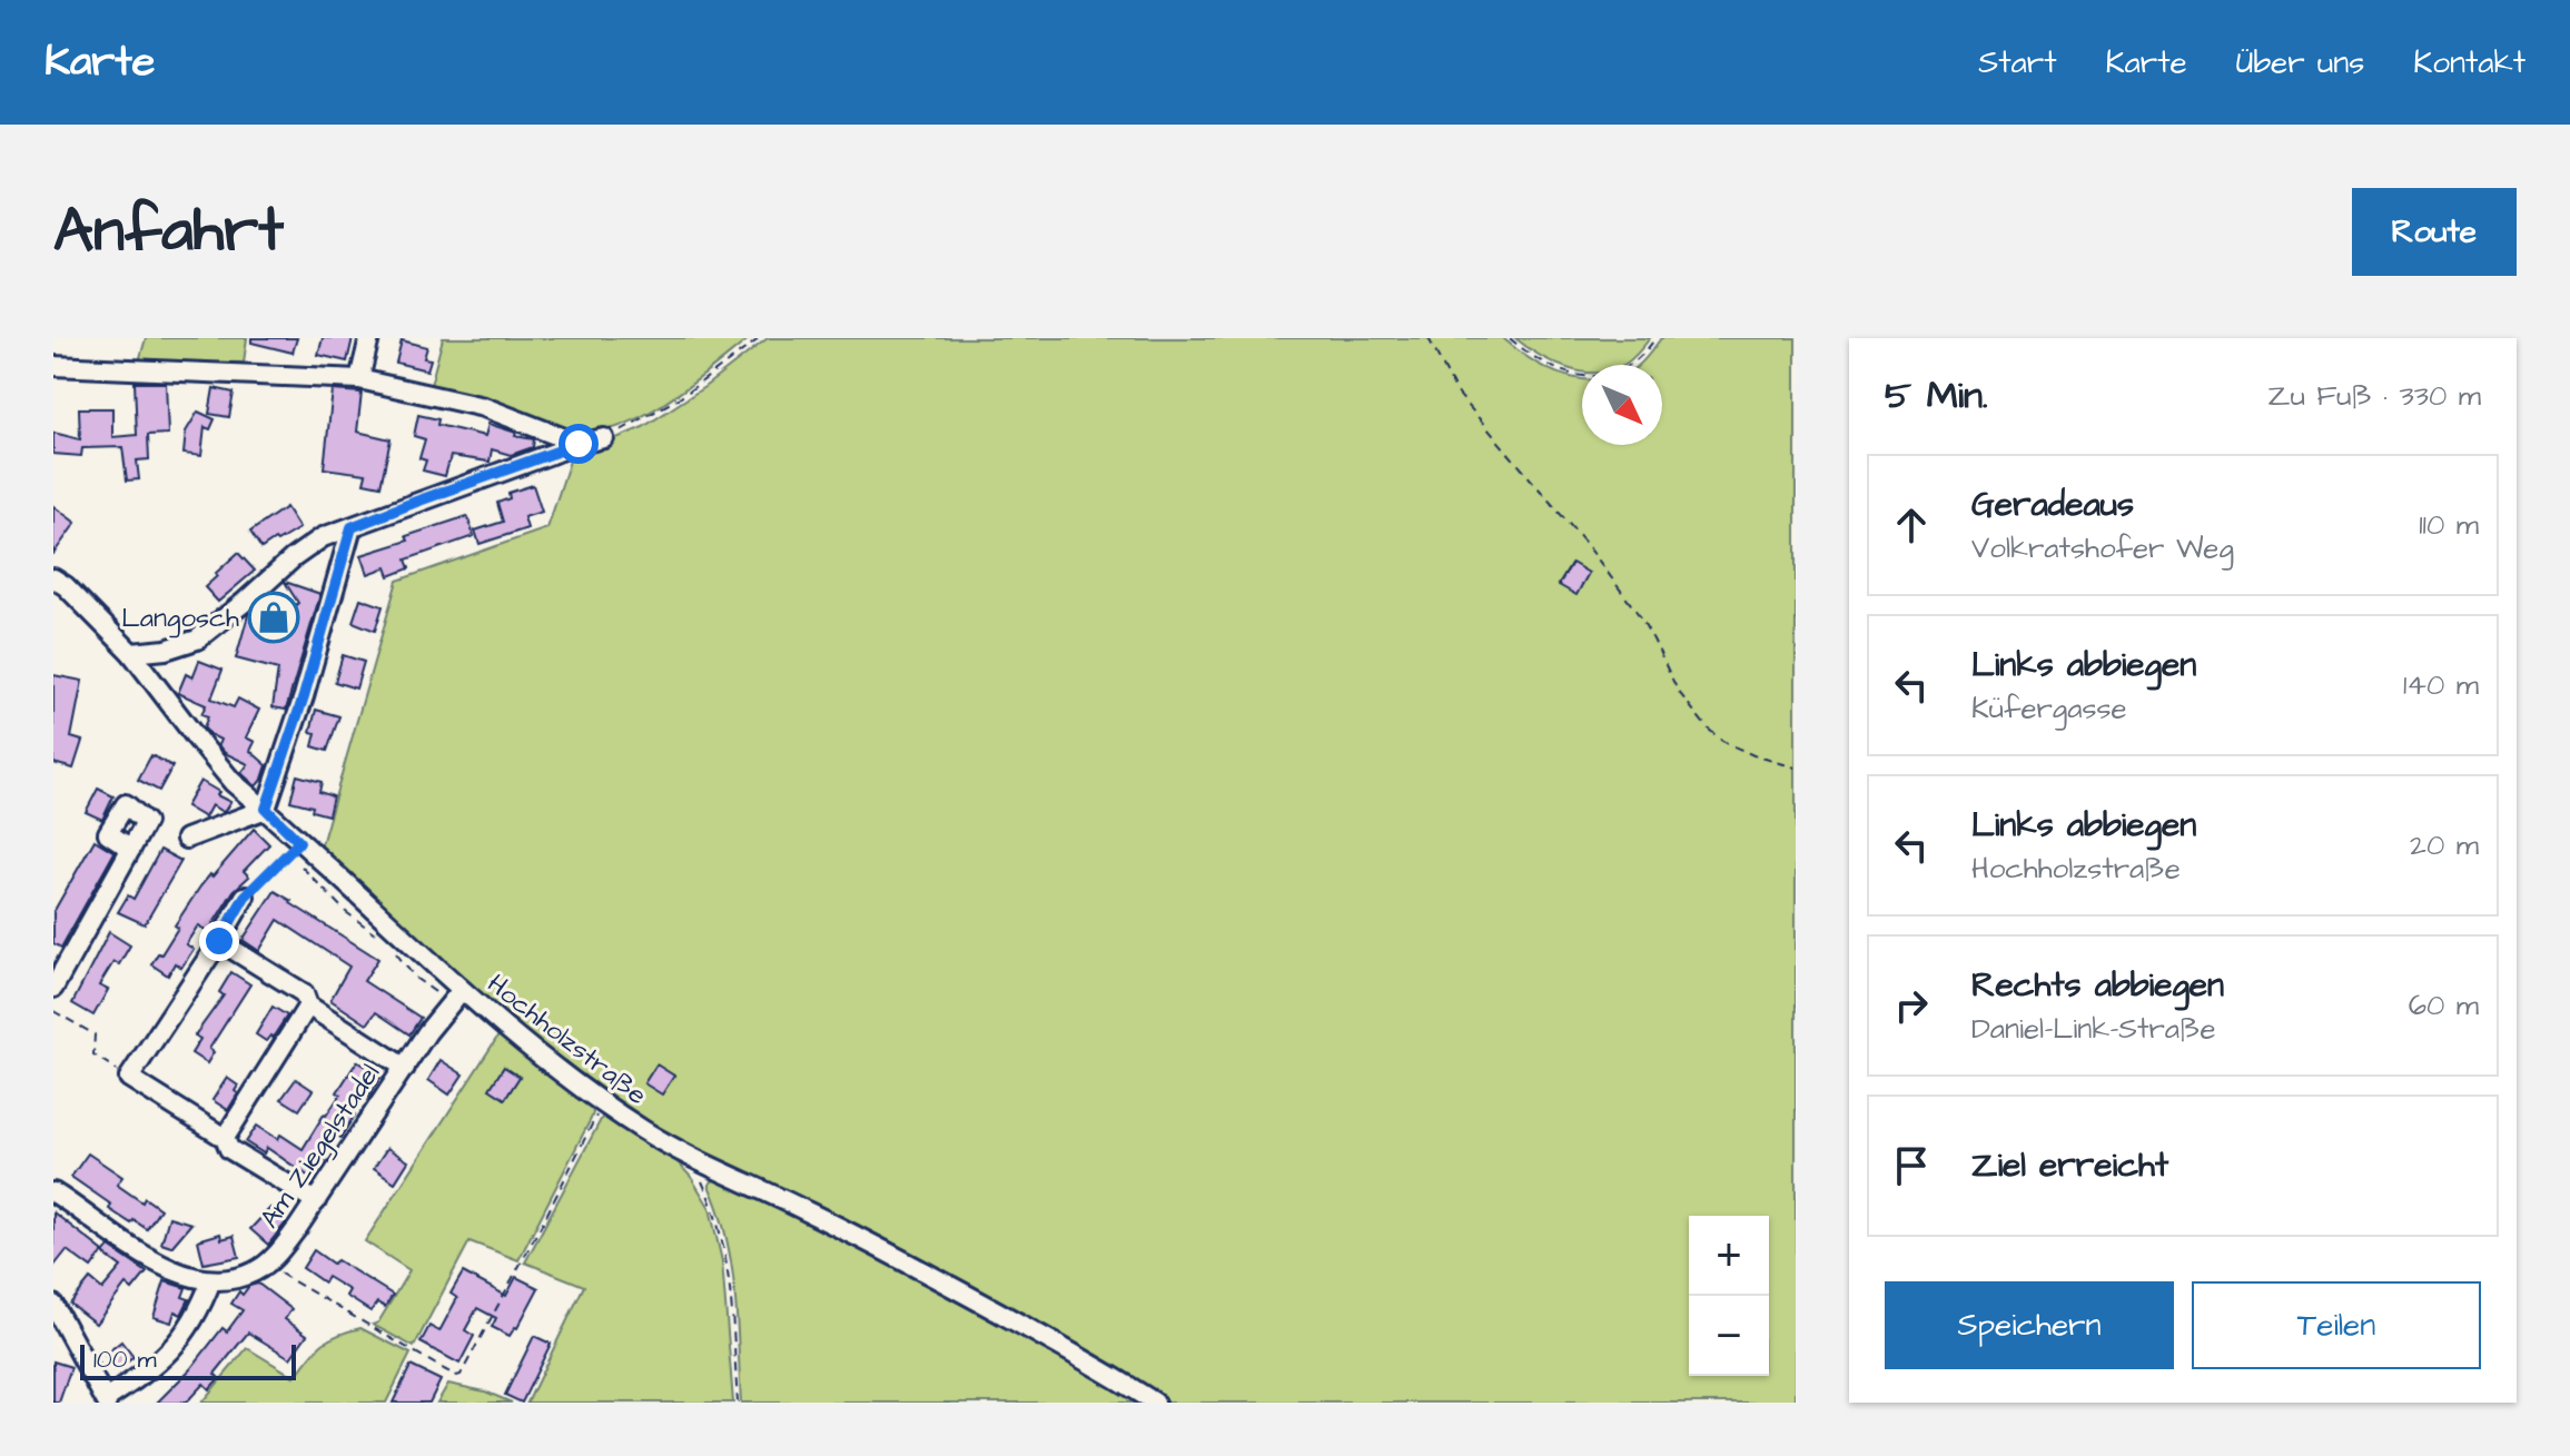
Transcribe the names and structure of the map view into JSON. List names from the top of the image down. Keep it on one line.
{"streets":{"street":["Hochholzstraße","Am Ziegelstadel"]},"crossings":[["Hochholzstraße","Am Ziegelstadel"]],"places":{"shop":["Langosch"]},"scale_bar":"100 m","north":"bottom right","page":{"header":"Karte","nav":["Start","Karte","Über uns","Kontakt"],"title":"Anfahrt","buttons":["Route",["Speichern","Teilen"]],"heading":["5 Min.","Zu Fuß · 330 m"],"list":[["Geradeaus","Volkratshofer Weg","110 m"],["Links abbiegen","Küfergasse","140 m"],["Links abbiegen","Hochholzstraße","20 m"],["Rechts abbiegen","Daniel-Link-Straße","60 m"],"Ziel erreicht"],"map_buttons":["+","−"],"scale":"100 m"}}
